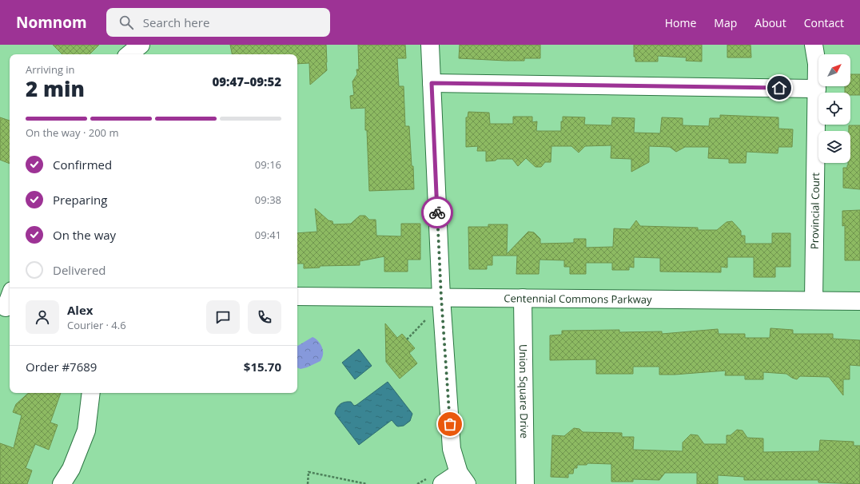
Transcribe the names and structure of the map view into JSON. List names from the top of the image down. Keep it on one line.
{"streets":{"street":["Provincial Court","Centennial Commons Parkway","Union Square Drive"]},"crossings":[["Provincial Court","Centennial Commons Parkway"],["Centennial Commons Parkway","Union Square Drive"]],"north":"top right","page":{"header":"Nomnom","search":"Search here","nav":["Home","Map","About","Contact"],"heading":["2 min","Arriving in","09:47–09:52"],"panel":["Alex","Courier · 4.6","Order #7689","$15.70"],"bar":"On the way · 200 m","list":[["Confirmed","09:16"],["Preparing","09:38"],["On the way","09:41"],"Delivered"]}}
